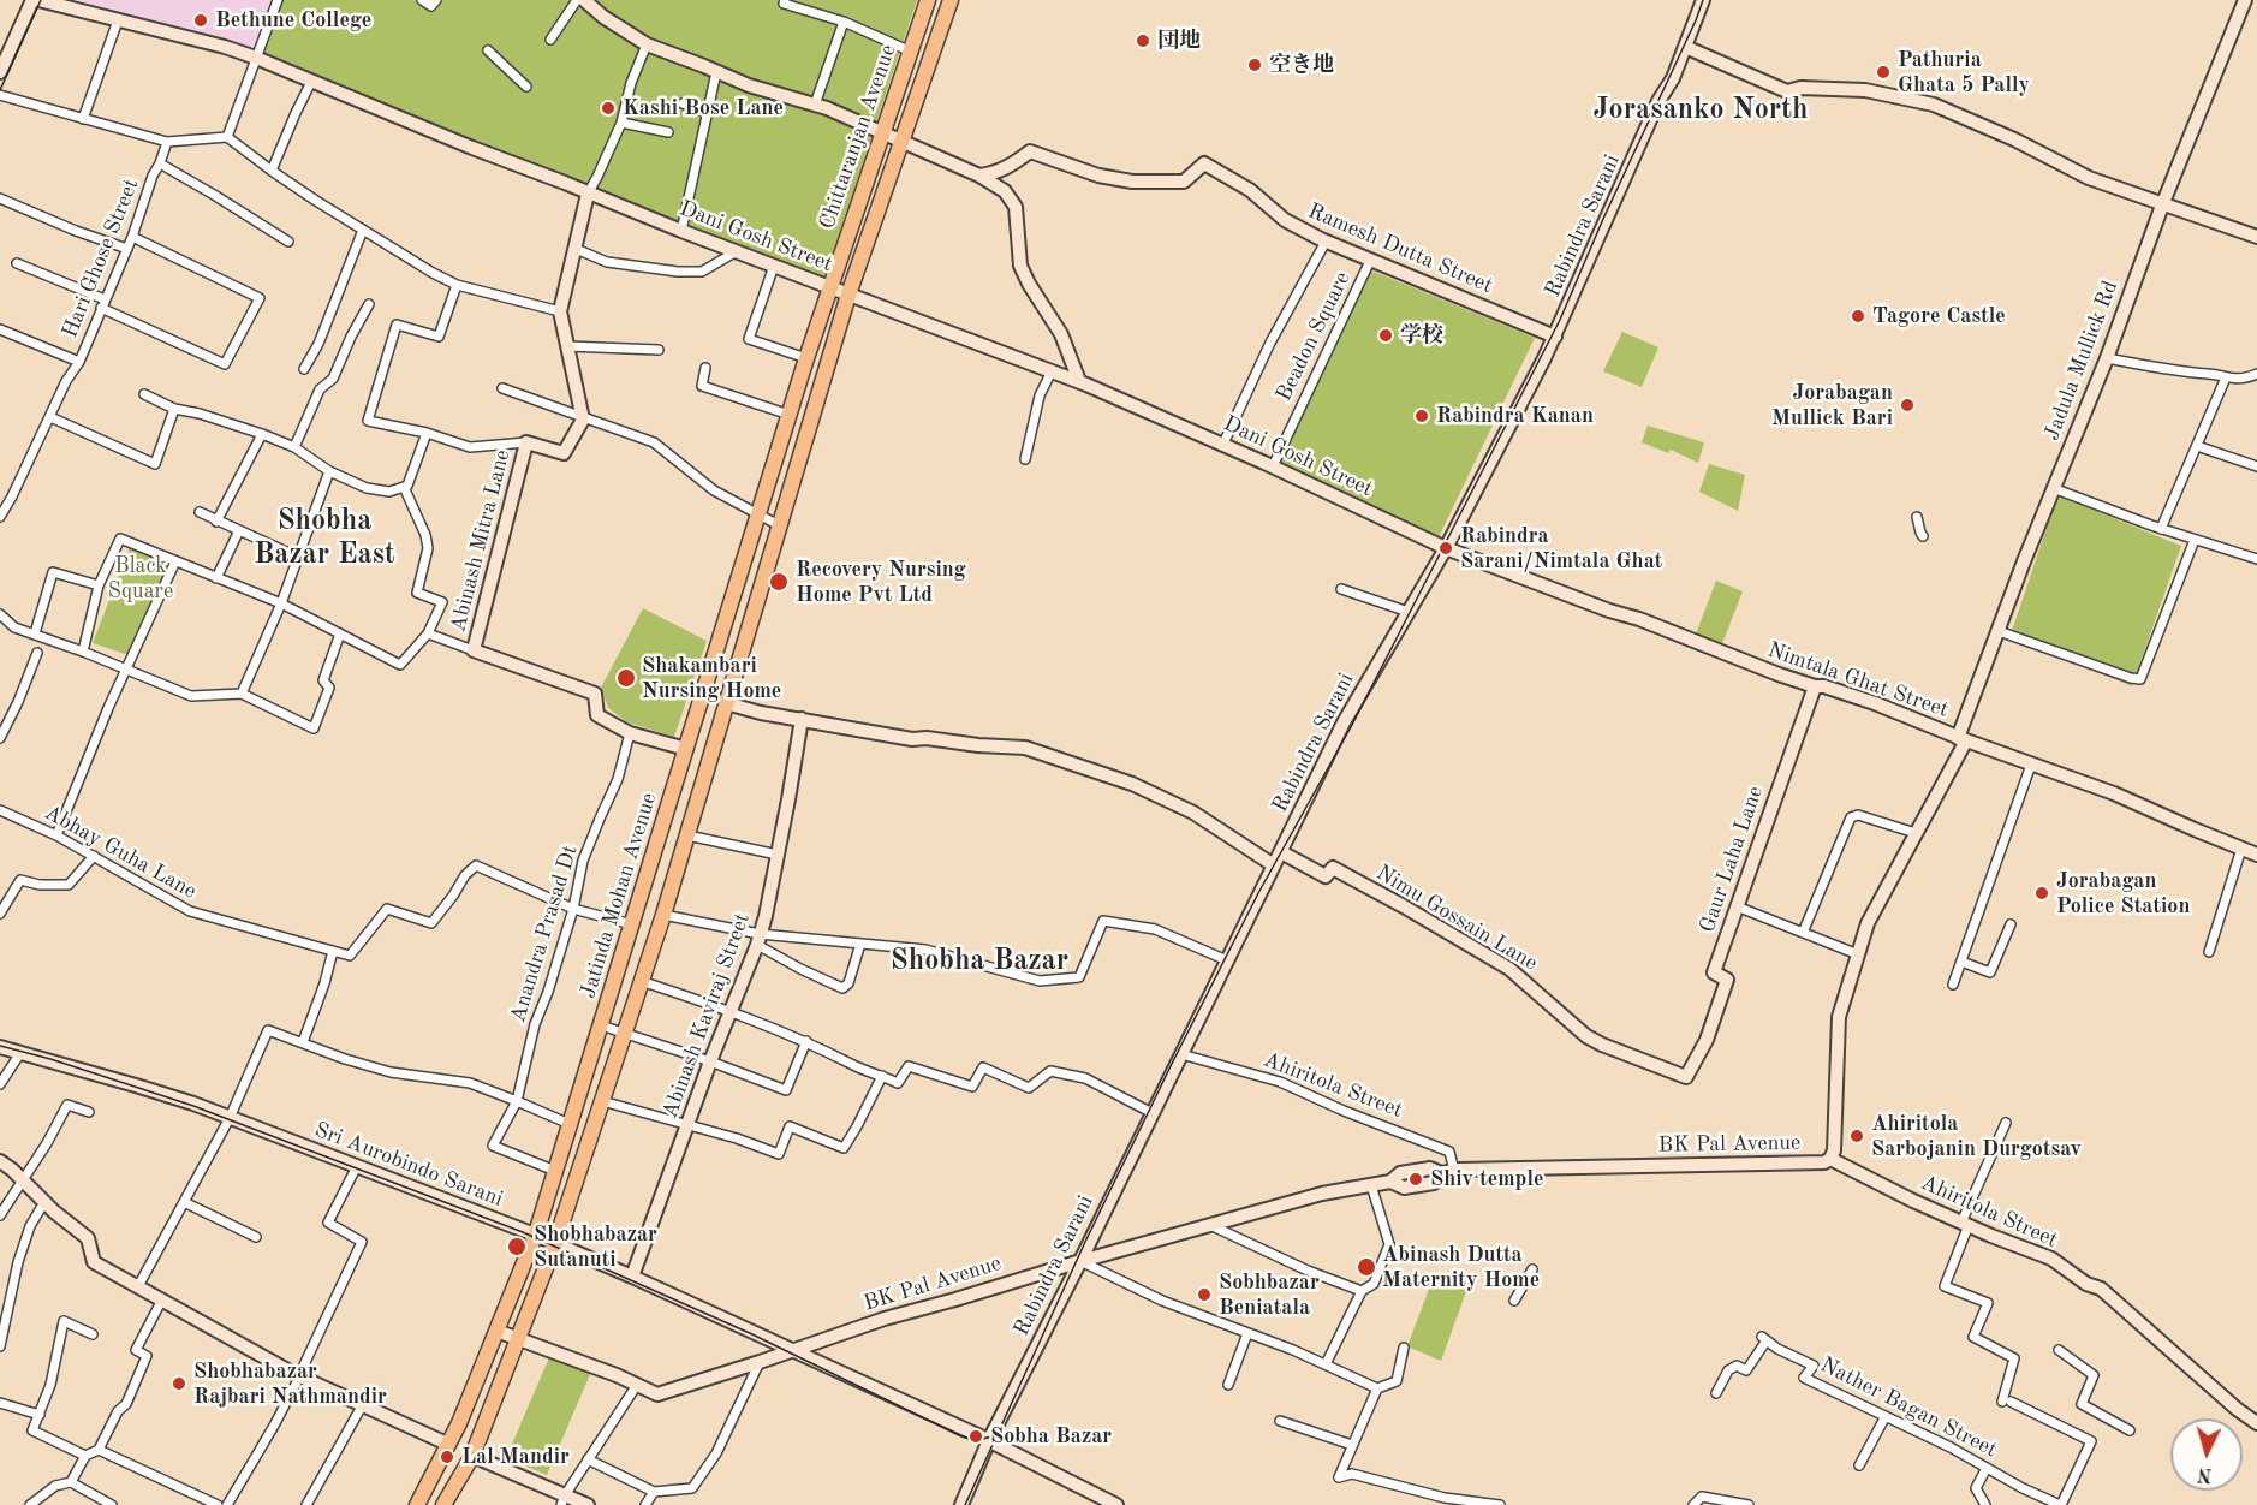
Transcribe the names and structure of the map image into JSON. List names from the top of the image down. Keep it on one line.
{"streets":{"main road":["Chittaranjan Avenue","Jatinda Mohan Avenue"],"street":["Rabindra Sarani","Dani Gosh Street","Ramesh Dutta Street","Hari Ghose Street","Beadon Square","Jadula Mullick Rd","Abinash Mitra Lane","Nimtala Ghat Street","Abhay Guha Lane","Gaur Laha Lane","Nimu Gossain Lane","Anandra Prasad Dt","Abinash Kaviraj Street","Ahiritola Street","BK Pal Avenue","Sri Aurobindo Sarani","Nather Bagan Street"]},"crossings":[["Chittaranjan Avenue","Dani Gosh Street"],["Chittaranjan Avenue","Jatinda Mohan Avenue"],["Rabindra Sarani","Dani Gosh Street"],["Rabindra Sarani","Ramesh Dutta Street"],["Rabindra Sarani","Nimtala Ghat Street"],["Rabindra Sarani","Nimu Gossain Lane"],["Rabindra Sarani","Ahiritola Street"],["Rabindra Sarani","BK Pal Avenue"],["Rabindra Sarani","Sri Aurobindo Sarani"],["Dani Gosh Street","Beadon Square"],["Dani Gosh Street","Nimtala Ghat Street"],["Dani Gosh Street","Jatinda Mohan Avenue"],["Ramesh Dutta Street","Beadon Square"],["Jadula Mullick Rd","Nimtala Ghat Street"],["Jadula Mullick Rd","BK Pal Avenue"],["Nimtala Ghat Street","Gaur Laha Lane"],["Nimtala Ghat Street","BK Pal Avenue"],["Abhay Guha Lane","Anandra Prasad Dt"],["Gaur Laha Lane","Nimu Gossain Lane"],["Jatinda Mohan Avenue","Anandra Prasad Dt"],["Jatinda Mohan Avenue","BK Pal Avenue"],["Jatinda Mohan Avenue","Sri Aurobindo Sarani"],["Abinash Kaviraj Street","Sri Aurobindo Sarani"],["Ahiritola Street","BK Pal Avenue"],["BK Pal Avenue","Sri Aurobindo Sarani"]],"districts":["Jorasanko North","Shobha Bazar East","Shobha Bazar"],"parks":["Black Square"],"places":["Bethune College","団地","空き地","Pathuria Ghata 5 Pally","Kashi Bose Lane","Tagore Castle","学校","Jorabagan Mullick Bari","Rabindra Kanan","Rabindra Sarani/Nimtala Ghat","Recovery Nursing Home Pvt Ltd","Shakambari Nursing Home","Jorabagan Police Station","Ahiritola Sarbojanin Durgotsav","Shiv temple","Shobhabazar Sutanuti","Abinash Dutta Maternity Home","Sobhbazar Beniatala","Shobhabazar Rajbari Nathmandir","Sobha Bazar","Lal Mandir"],"north":"bottom"}
